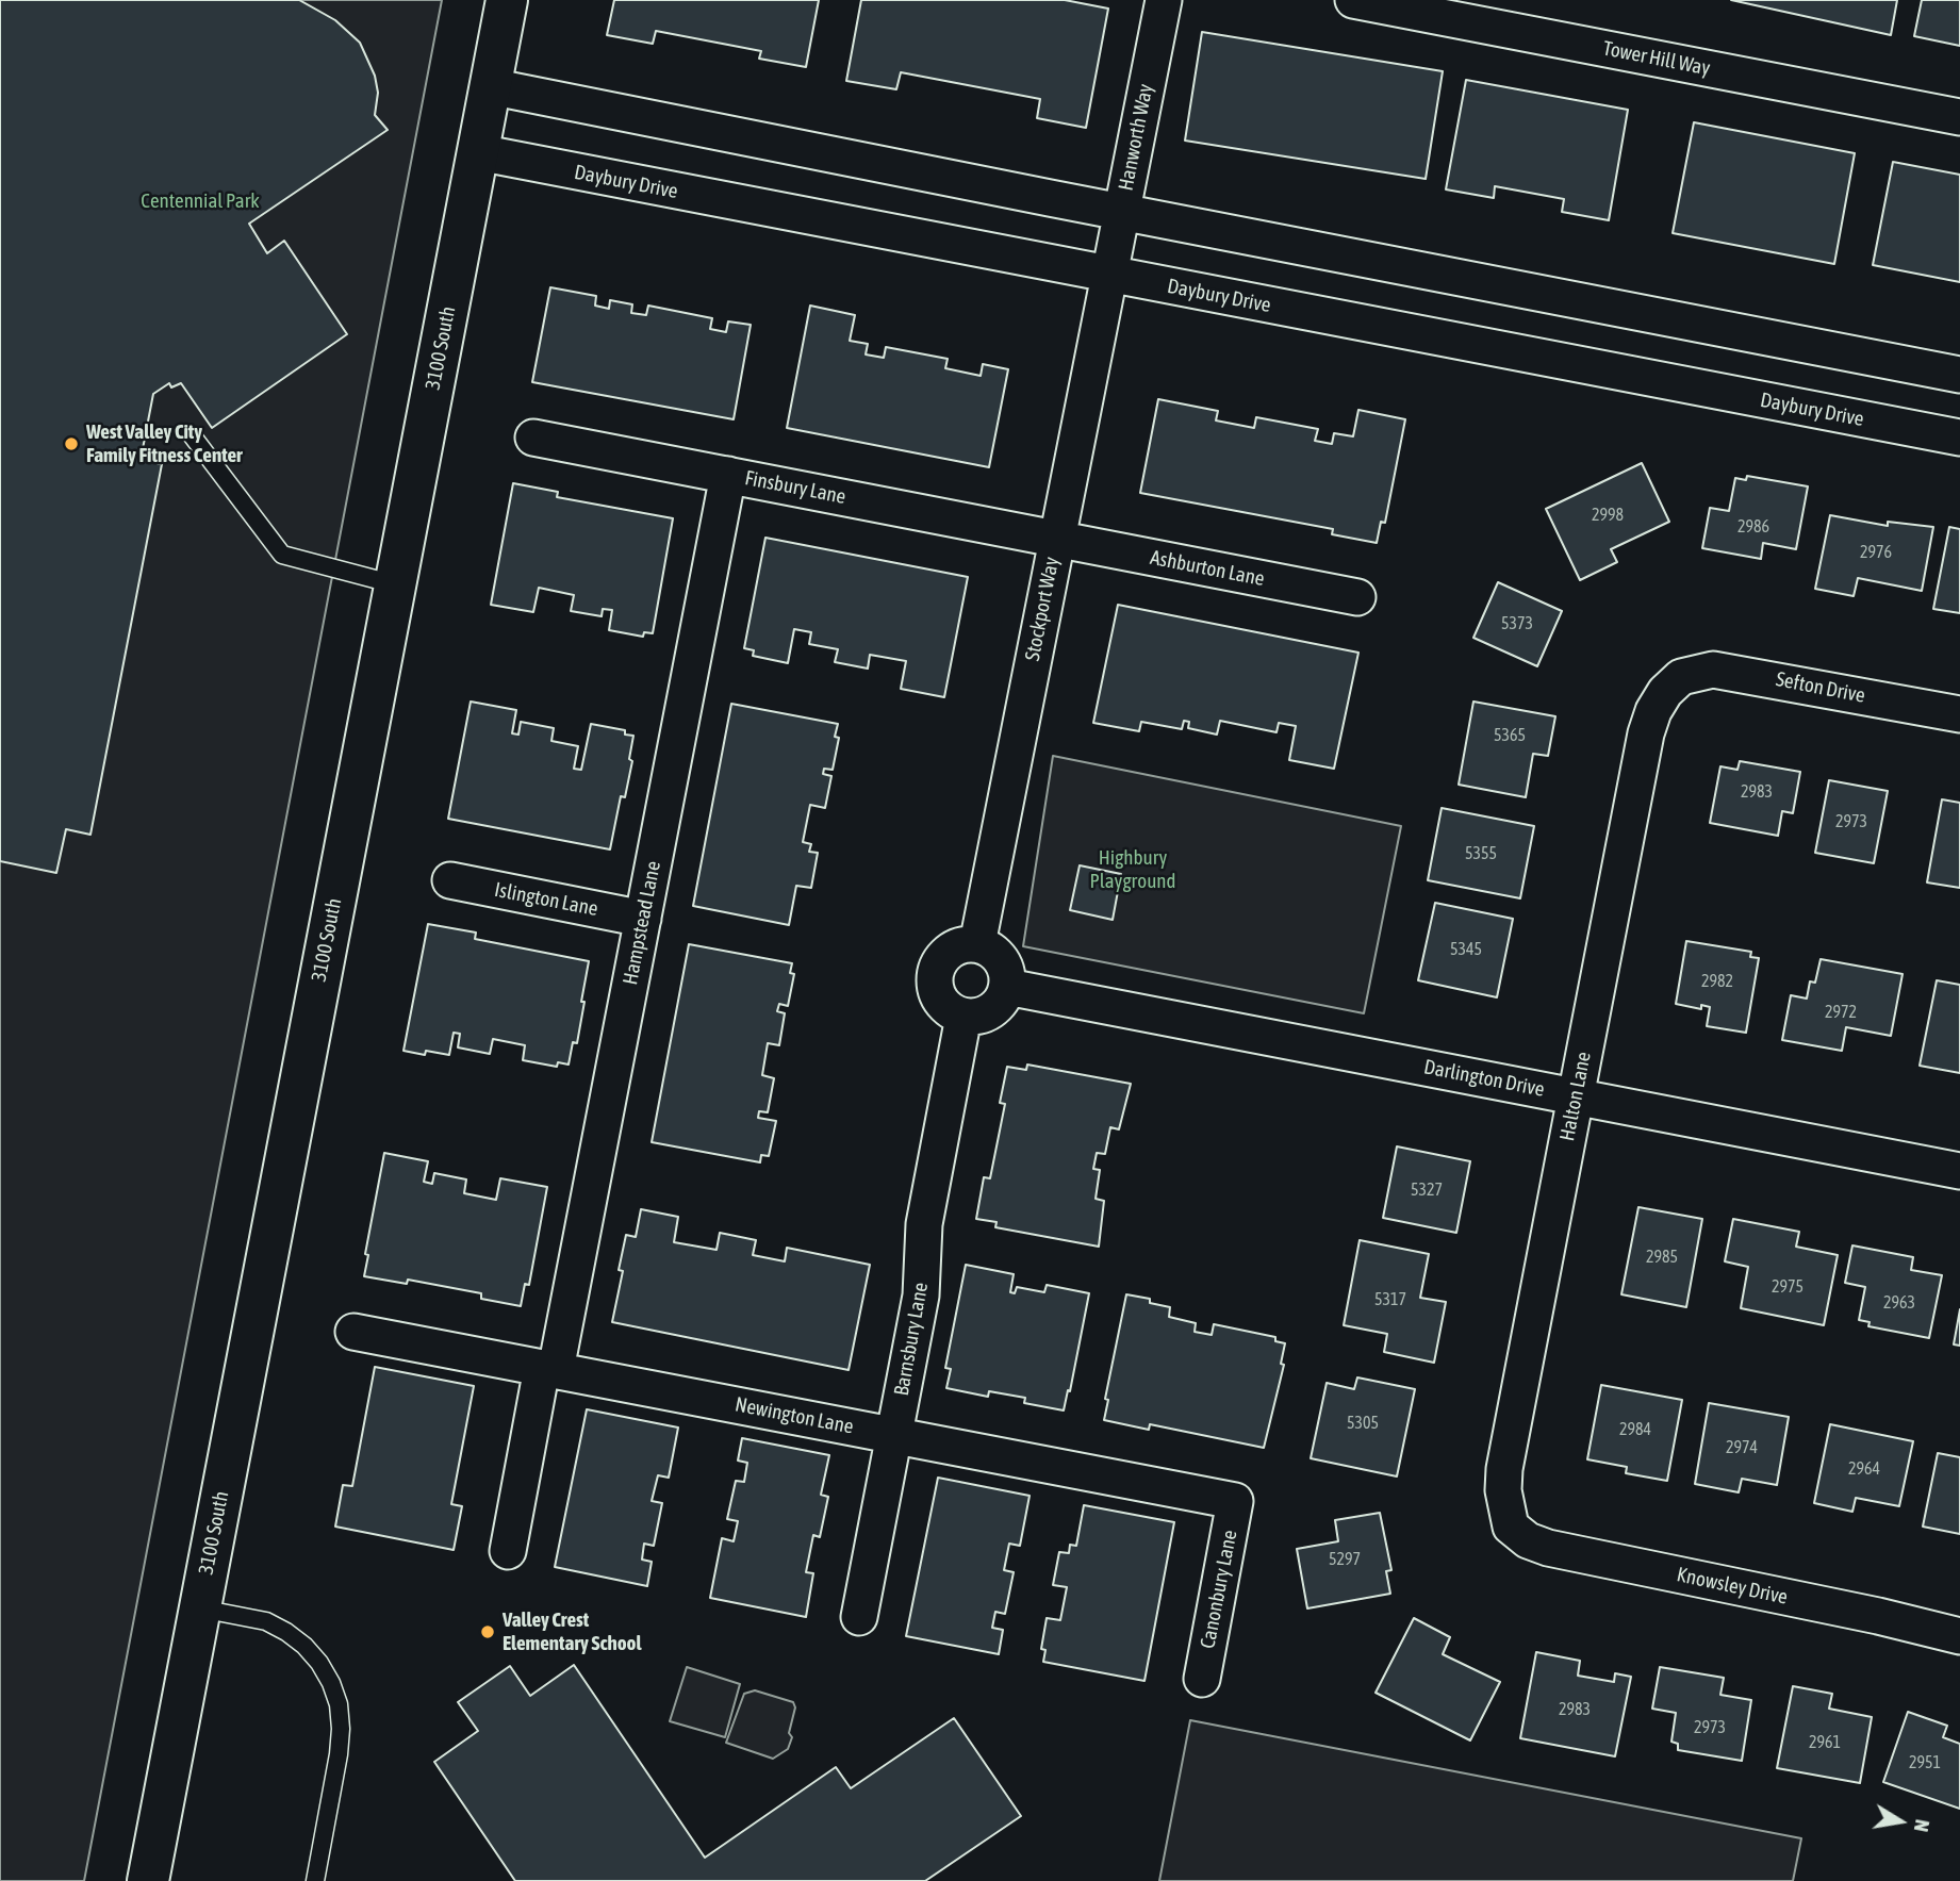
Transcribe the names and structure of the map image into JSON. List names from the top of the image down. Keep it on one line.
{"streets":{"main road":["3100 South"],"street":["Tower Hill Way","Hanworth Way","Daybury Drive","Finsbury Lane","Ashburton Lane","Stockport Way","Sefton Drive","Islington Lane","Hampstead Lane","Darlington Drive","Halton Lane","Barnsbury Lane","Newington Lane","Knowsley Drive","Canonbury Lane"]},"crossings":[["Hanworth Way","Daybury Drive"],["Hanworth Way","Stockport Way"],["Daybury Drive","3100 South"],["Daybury Drive","Stockport Way"],["Finsbury Lane","Ashburton Lane"],["Finsbury Lane","Stockport Way"],["Finsbury Lane","Hampstead Lane"],["Ashburton Lane","Stockport Way"],["Stockport Way","Darlington Drive"],["Stockport Way","Barnsbury Lane"],["Sefton Drive","Halton Lane"],["Islington Lane","Hampstead Lane"],["Hampstead Lane","Newington Lane"],["Darlington Drive","Halton Lane"],["Darlington Drive","Barnsbury Lane"],["Halton Lane","Knowsley Drive"],["Barnsbury Lane","Newington Lane"],["Newington Lane","Canonbury Lane"]],"parks":["Centennial Park","Highbury Playground"],"places":["West Valley City Family Fitness Center","Valley Crest Elementary School"],"house_numbers":["2998","2986","2976","5373","5365","2983","2973","5355","5345","2982","2972","5327","2985","2975","5317","2963","5305","2984","2974","2964","5297","2983","2973","2961","2951"],"north":"right"}
